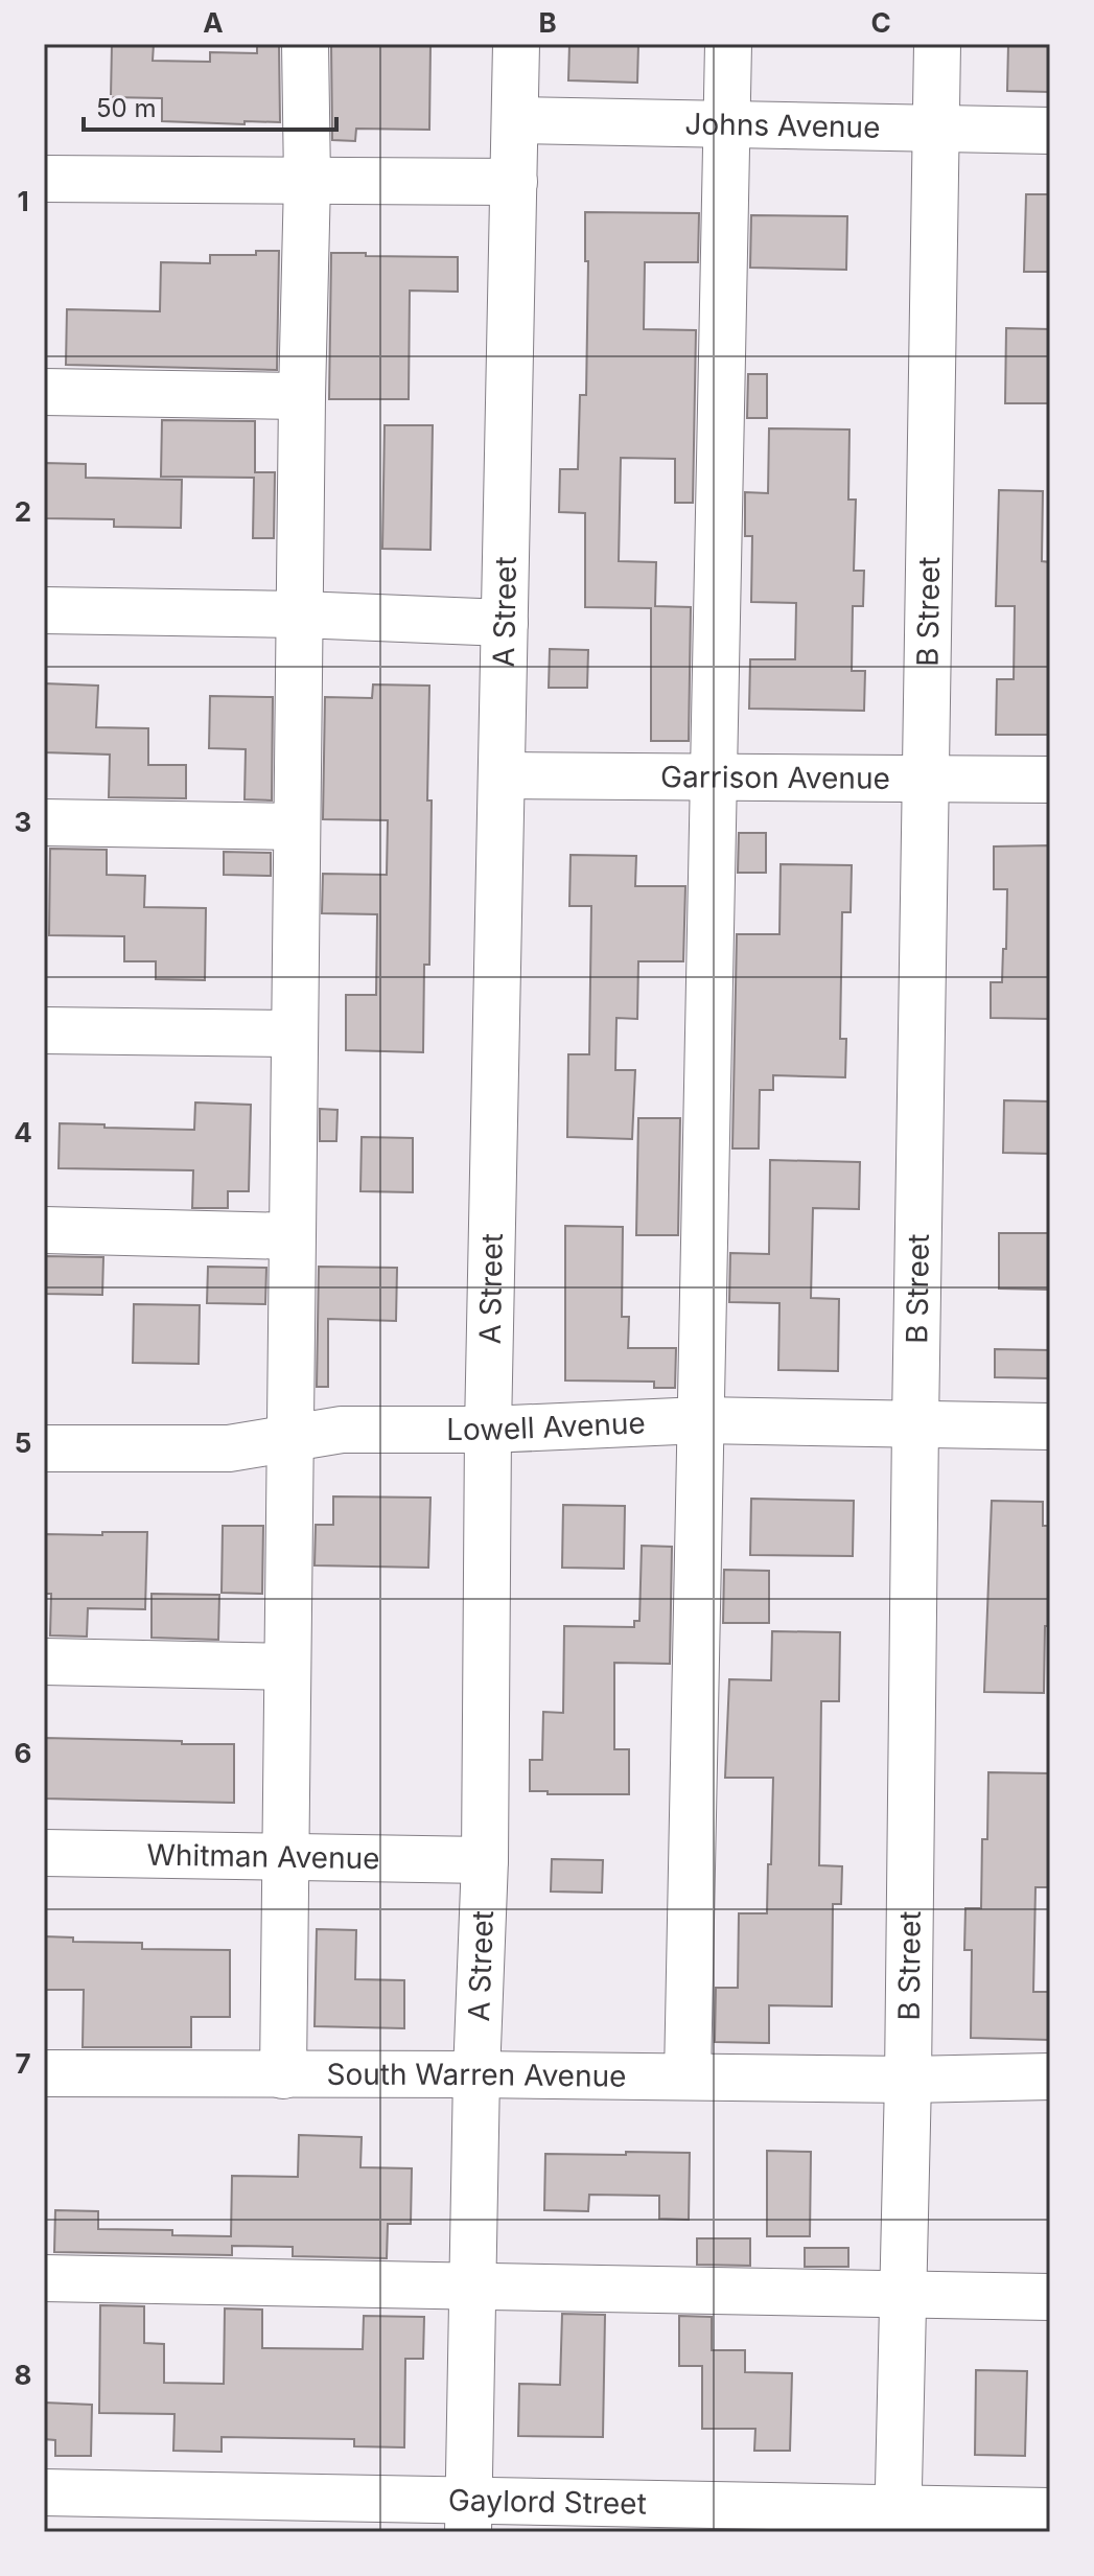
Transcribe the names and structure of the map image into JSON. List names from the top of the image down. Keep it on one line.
{"streets":{"street":["Johns Avenue","A Street","B Street","Garrison Avenue","Lowell Avenue","Whitman Avenue","South Warren Avenue","Gaylord Street"]},"crossings":[["Johns Avenue","A Street"],["Johns Avenue","B Street"],["A Street","Garrison Avenue"],["A Street","Lowell Avenue"],["A Street","Whitman Avenue"],["A Street","South Warren Avenue"],["A Street","Gaylord Street"],["B Street","Garrison Avenue"],["B Street","Lowell Avenue"],["B Street","South Warren Avenue"],["B Street","Gaylord Street"]],"scale_bar":"50 m","grid":{"columns":["A","B","C"],"rows":["1","2","3","4","5","6","7","8"]}}
